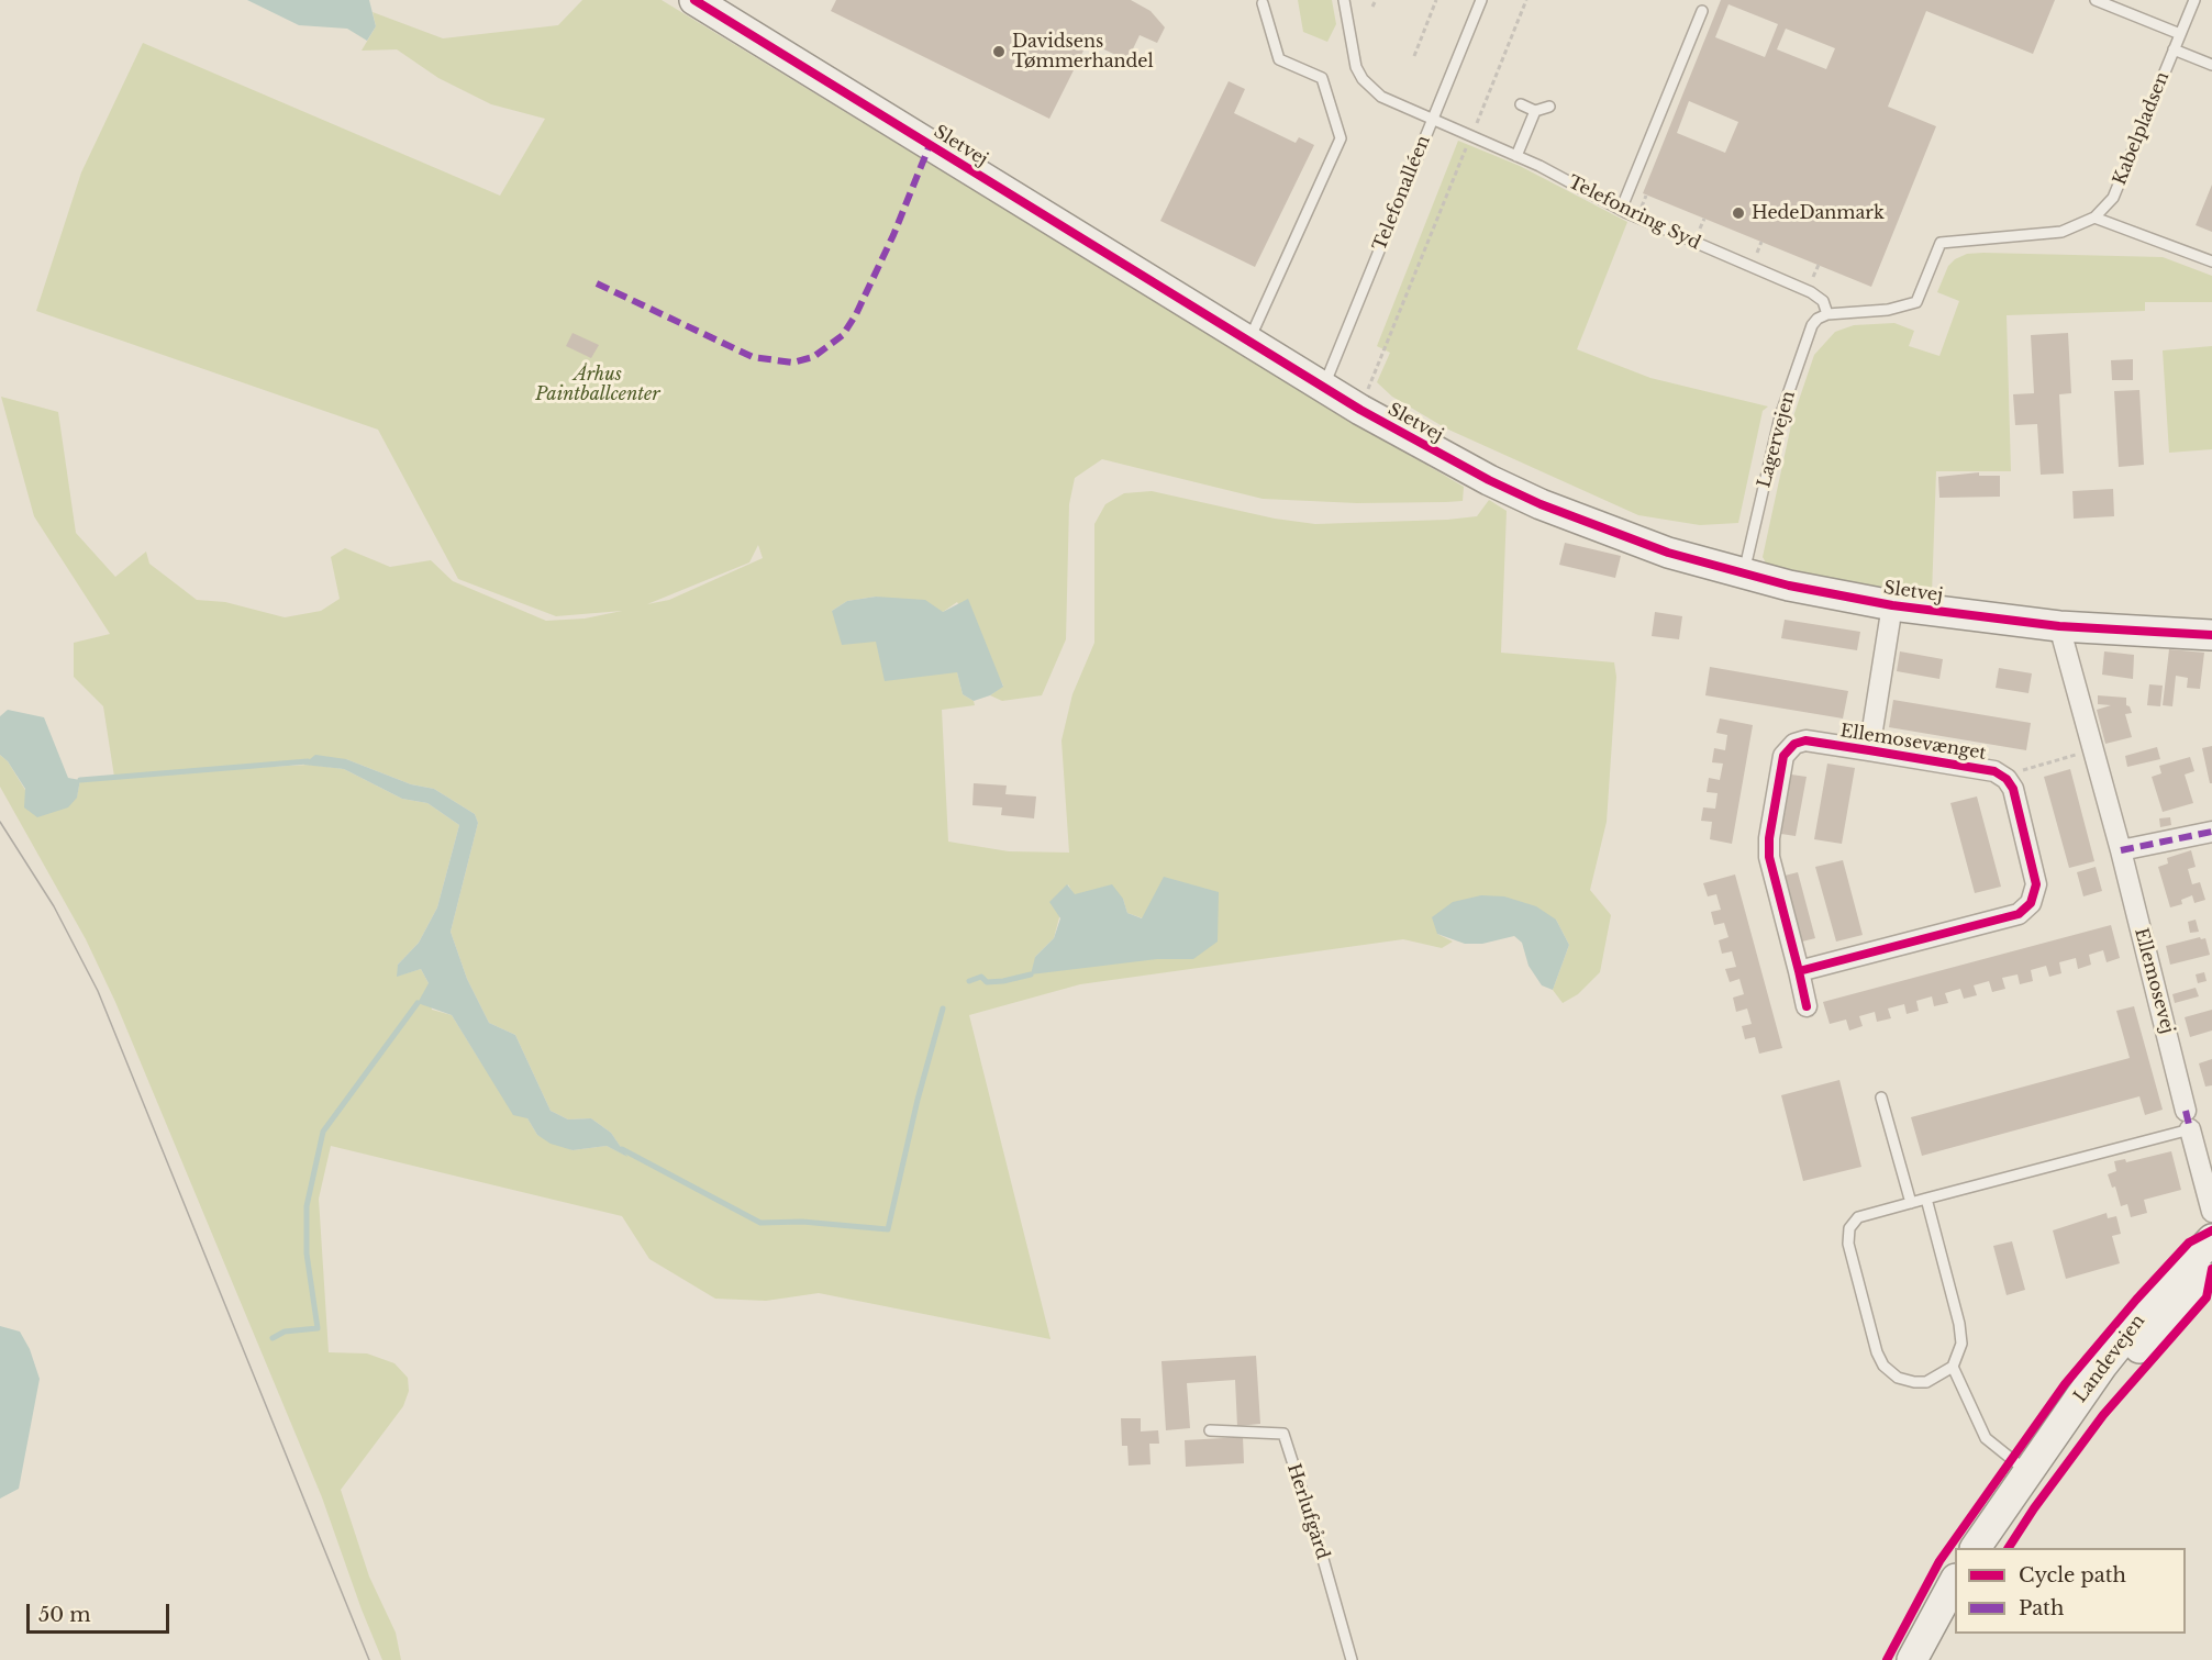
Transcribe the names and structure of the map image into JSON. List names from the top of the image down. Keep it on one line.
{"streets":{"street":["Sletvej","Ellemosevænget","Ellemosevej","Landevejen"],"lane":["Kabelpladsen","Telefonalléen","Telefonring Syd","Lagervejen","Herlufgård"]},"crossings":[["Kabelpladsen","Telefonring Syd"],["Kabelpladsen","Lagervejen"],["Sletvej","Telefonalléen"],["Sletvej","Lagervejen"],["Sletvej","Ellemosevænget"],["Sletvej","Ellemosevej"],["Telefonalléen","Telefonring Syd"],["Telefonring Syd","Lagervejen"]],"parks":["Århus Paintballcenter"],"places":["Davidsens Tømmerhandel","HedeDanmark"],"legend":["Cycle path","Path"],"scale_bar":"50 m"}
